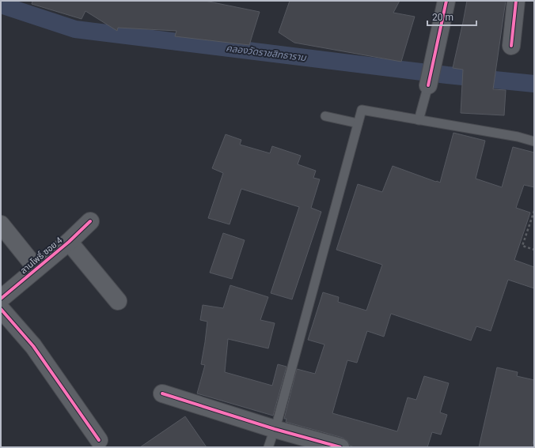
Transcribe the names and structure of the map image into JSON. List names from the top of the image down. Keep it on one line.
{"streets":{"street":["ลานโพธิ์ ซอย 4"]},"water":["คลองวัดราชสิทธาราม"],"scale_bar":"20 m"}
